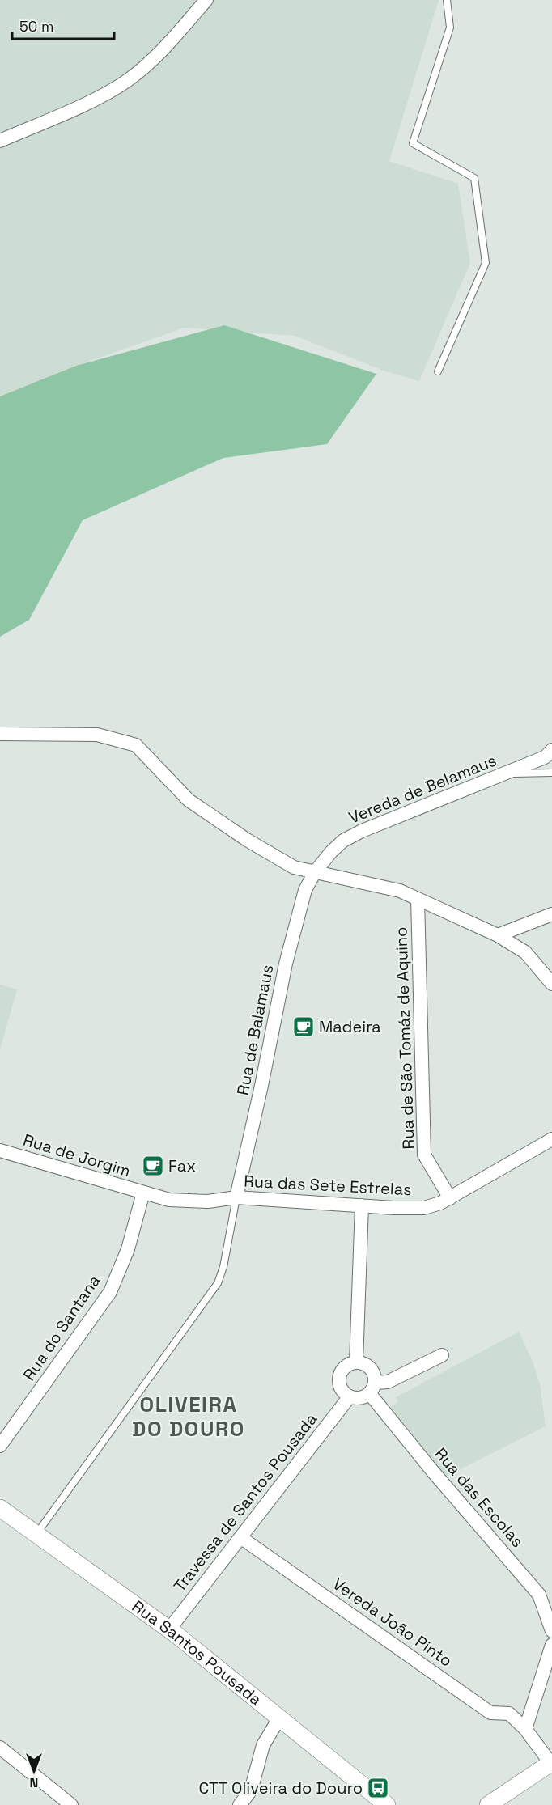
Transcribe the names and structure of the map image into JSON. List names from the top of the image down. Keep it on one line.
{"streets":{"street":["Vereda de Belamaus","Rua de Balamaus","Rua de São Tomáz de Aquino","Rua de Jorgim","Rua das Sete Estrelas","Rua do Santana","Rua das Escolas","Travessa de Santos Pousada","Vereda João Pinto","Rua Santos Pousada"]},"crossings":[["Vereda de Belamaus","Rua de Balamaus"],["Rua de Balamaus","Rua das Sete Estrelas"],["Rua de São Tomáz de Aquino","Rua das Sete Estrelas"],["Rua de Jorgim","Rua das Sete Estrelas"],["Rua de Jorgim","Rua do Santana"],["Rua das Sete Estrelas","Rua do Santana"],["Rua das Escolas","Travessa de Santos Pousada"],["Travessa de Santos Pousada","Vereda João Pinto"],["Travessa de Santos Pousada","Rua Santos Pousada"]],"districts":["OLIVEIRA DO DOURO"],"places":{"cafe":["Madeira","Fax"],"bus stop":["CTT Oliveira do Douro"]},"scale_bar":"50 m","north":"bottom"}
